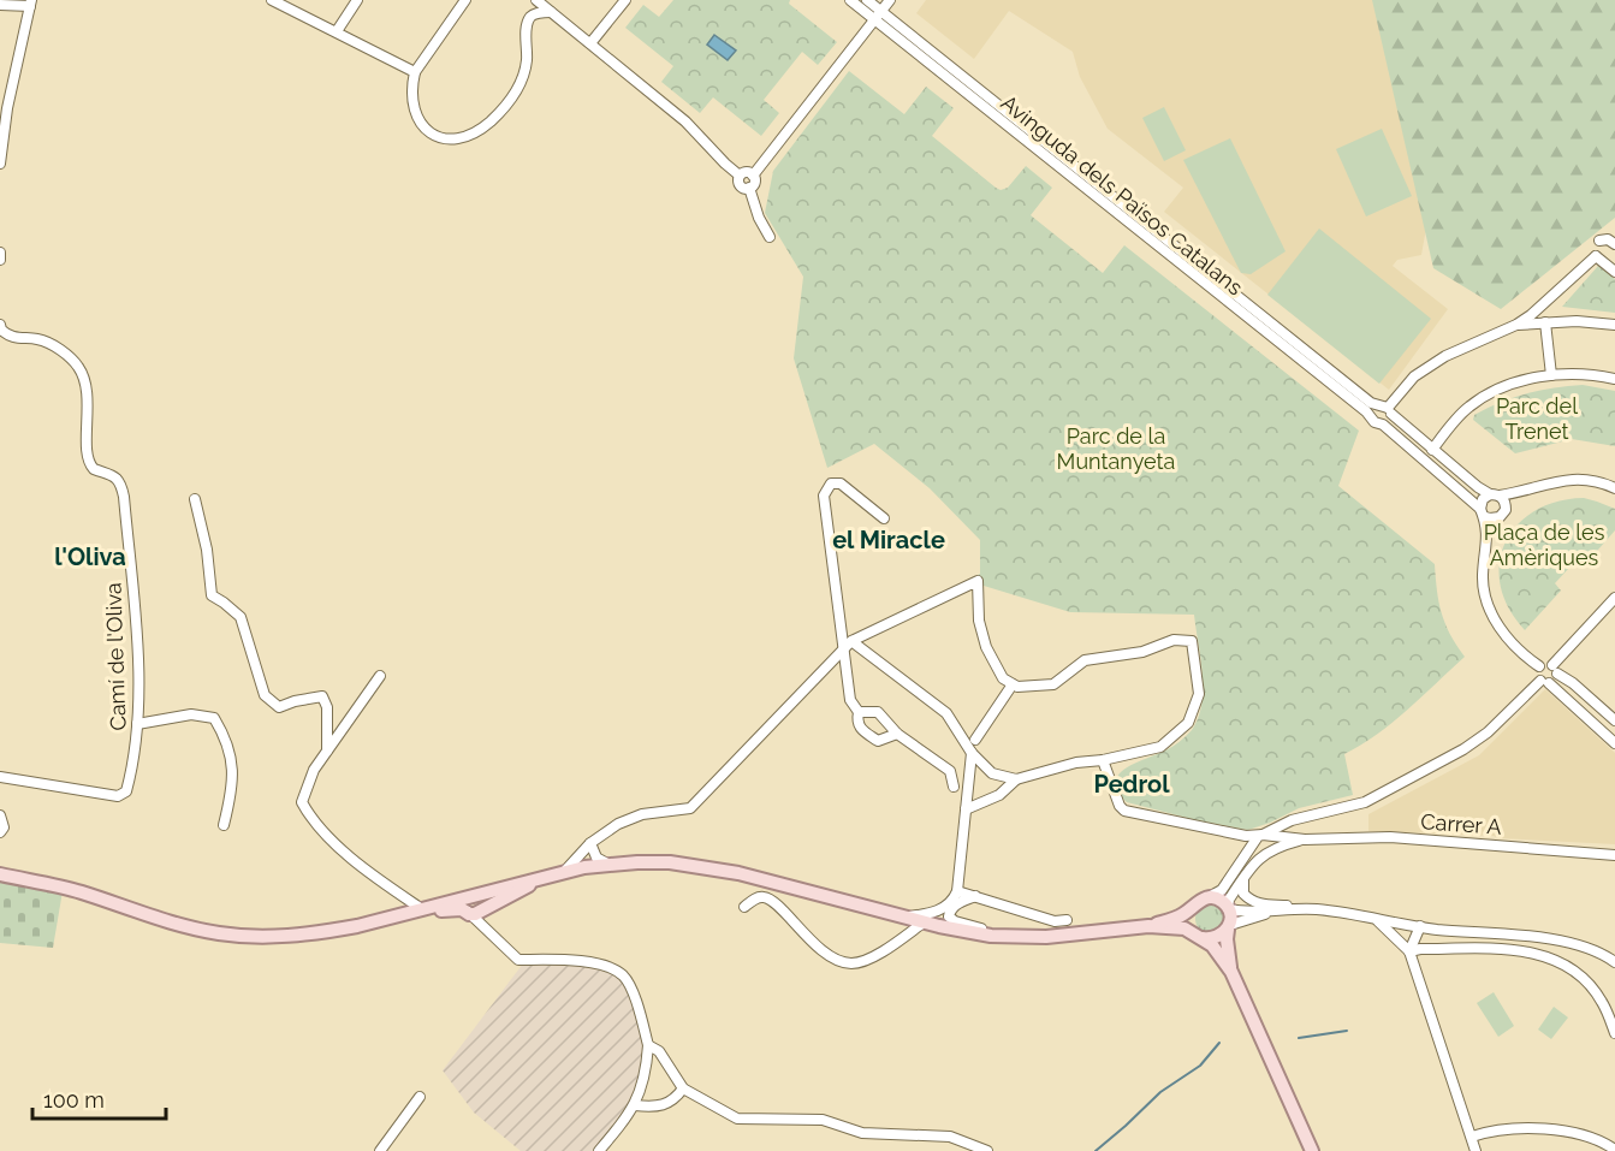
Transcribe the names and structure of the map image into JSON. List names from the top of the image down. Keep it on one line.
{"streets":{"street":["Avinguda dels Països Catalans","Camí de l'Oliva","Carrer A"]},"districts":["el Miracle","l'Oliva","Pedrol"],"parks":["Parc del Trenet","Parc de la Muntanyeta","Plaça de les Amèriques"],"scale_bar":"100 m"}
